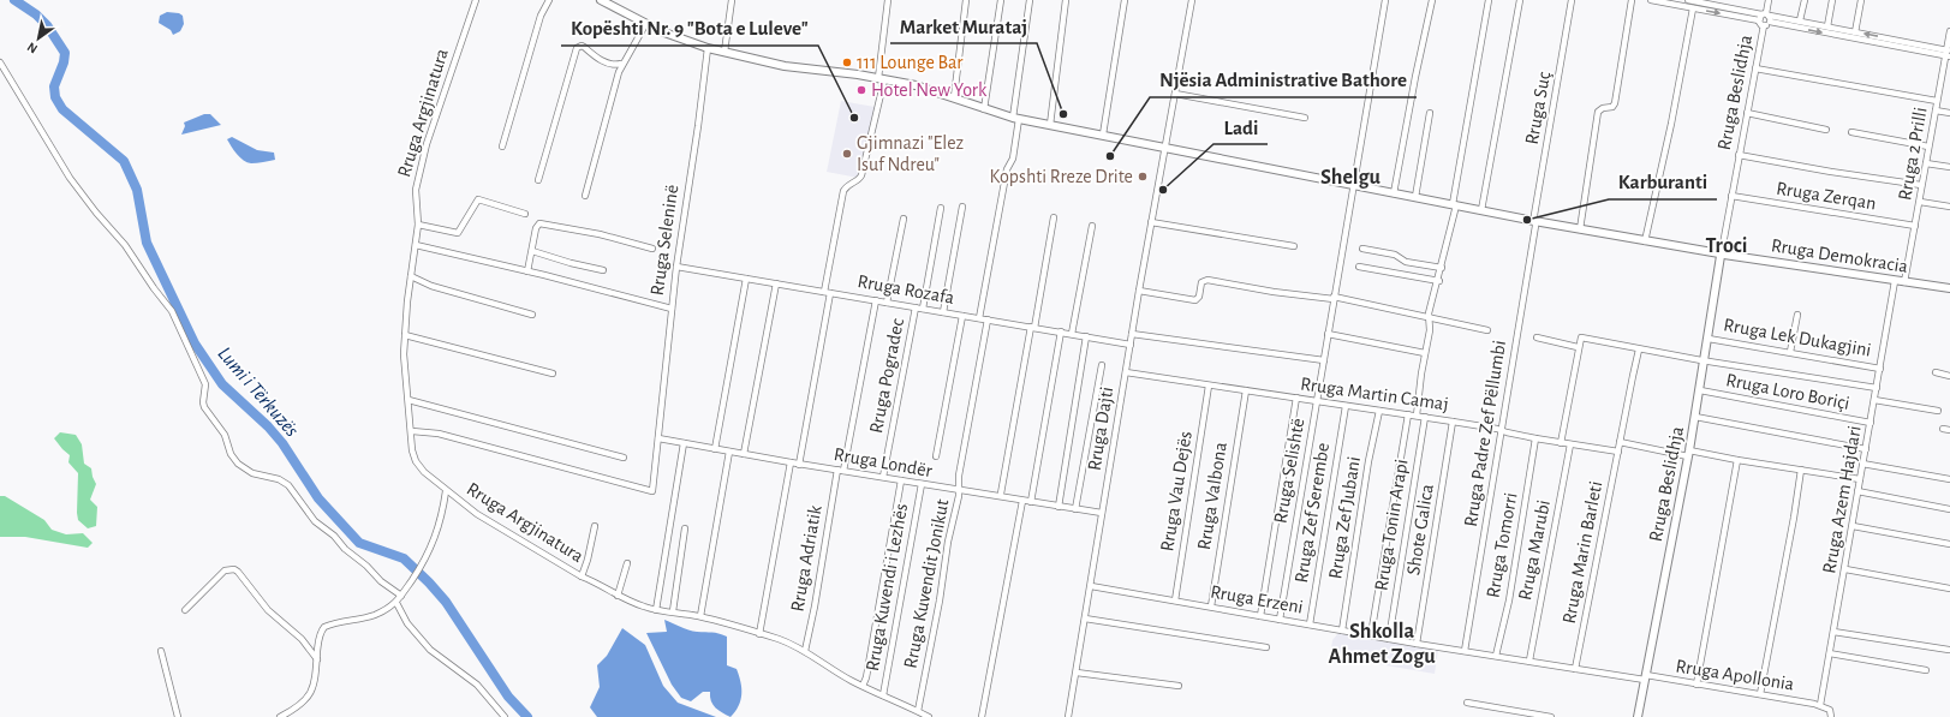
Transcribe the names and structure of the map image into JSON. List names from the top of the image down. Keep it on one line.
{"streets":{"main road":["Rruga Beslidhja","Rruga Demokracia"],"street":["Rruga Suç","Rruga Argjinatura","Rruga 2 Prilli","Rruga Zerqan","Rruga Seleninë","Rruga Rozafa","Rruga Lek Dukagjini","Rruga Pogradec","Rruga Loro Boriçi","Rruga Martin Camaj","Rruga Dajti","Rruga Padre Zef Pëllumbi","Rruga Londër","Rruga Selishtë","Rruga Vau Dejës","Rruga Valbona","Rruga Azem Hajdari","Rruga Zef Serembe","Rruga Zef Jubani","Rruga Tonin Arapi","Shote Galica","Rruga Tomorri","Rruga Marubi","Rruga Marin Barleti","Rruga Adriatik","Rruga Kuvendit Jonikut","Rruga Kuvendi i Lezhës","Rruga Erzeni","Rruga Apollonia"]},"crossings":[["Rruga Beslidhja","Rruga Zerqan"],["Rruga Beslidhja","Rruga Demokracia"],["Rruga Beslidhja","Rruga Lek Dukagjini"],["Rruga Beslidhja","Rruga Loro Boriçi"],["Rruga Beslidhja","Rruga Erzeni"],["Rruga Beslidhja","Rruga Apollonia"],["Rruga Suç","Rruga Demokracia"],["Rruga Suç","Rruga Padre Zef Pëllumbi"],["Rruga Argjinatura","Rruga Seleninë"],["Rruga Argjinatura","Rruga Adriatik"],["Rruga Argjinatura","Rruga Kuvendit Jonikut"],["Rruga Argjinatura","Rruga Kuvendi i Lezhës"],["Rruga 2 Prilli","Rruga Zerqan"],["Rruga 2 Prilli","Rruga Demokracia"],["Rruga Seleninë","Rruga Demokracia"],["Rruga Seleninë","Rruga Rozafa"],["Rruga Seleninë","Rruga Londër"],["Rruga Demokracia","Rruga Dajti"],["Rruga Demokracia","Rruga Padre Zef Pëllumbi"],["Rruga Demokracia","Rruga Selishtë"],["Rruga Demokracia","Rruga Azem Hajdari"],["Rruga Rozafa","Rruga Pogradec"],["Rruga Rozafa","Rruga Dajti"],["Rruga Rozafa","Rruga Adriatik"],["Rruga Rozafa","Rruga Kuvendit Jonikut"],["Rruga Lek Dukagjini","Rruga Azem Hajdari"],["Rruga Pogradec","Rruga Londër"],["Rruga Loro Boriçi","Rruga Azem Hajdari"],["Rruga Martin Camaj","Rruga Dajti"],["Rruga Martin Camaj","Rruga Padre Zef Pëllumbi"],["Rruga Martin Camaj","Rruga Selishtë"],["Rruga Martin Camaj","Rruga Vau Dejës"],["Rruga Martin Camaj","Rruga Valbona"],["Rruga Martin Camaj","Rruga Zef Serembe"],["Rruga Martin Camaj","Rruga Zef Jubani"],["Rruga Martin Camaj","Rruga Tonin Arapi"],["Rruga Martin Camaj","Shote Galica"],["Rruga Martin Camaj","Rruga Tomorri"],["Rruga Martin Camaj","Rruga Marubi"],["Rruga Martin Camaj","Rruga Marin Barleti"],["Rruga Dajti","Rruga Londër"],["Rruga Dajti","Rruga Erzeni"],["Rruga Padre Zef Pëllumbi","Rruga Erzeni"],["Rruga Londër","Rruga Adriatik"],["Rruga Londër","Rruga Kuvendit Jonikut"],["Rruga Londër","Rruga Kuvendi i Lezhës"],["Rruga Selishtë","Rruga Erzeni"],["Rruga Vau Dejës","Rruga Erzeni"],["Rruga Valbona","Rruga Erzeni"],["Rruga Azem Hajdari","Rruga Apollonia"],["Rruga Zef Serembe","Rruga Erzeni"],["Rruga Zef Jubani","Rruga Erzeni"],["Rruga Tonin Arapi","Rruga Erzeni"],["Shote Galica","Rruga Erzeni"],["Rruga Tomorri","Rruga Erzeni"],["Rruga Marubi","Rruga Erzeni"],["Rruga Marin Barleti","Rruga Erzeni"],["Rruga Erzeni","Rruga Apollonia"]],"districts":["Shelgu","Troci","Shkolla Ahmet Zogu"],"water":["Lumi i Tërkuzës"],"places":["111 Lounge Bar","Hotel New York","Market Murataj","Kopështi Nr. 9 \"Bota e Luleve\"","Gjimnazi \"Elez Isuf Ndreu\"","Njësia Administrative Bathore","Kopshti Rreze Drite","Ladi","Karburanti"],"north":"bottom left"}
